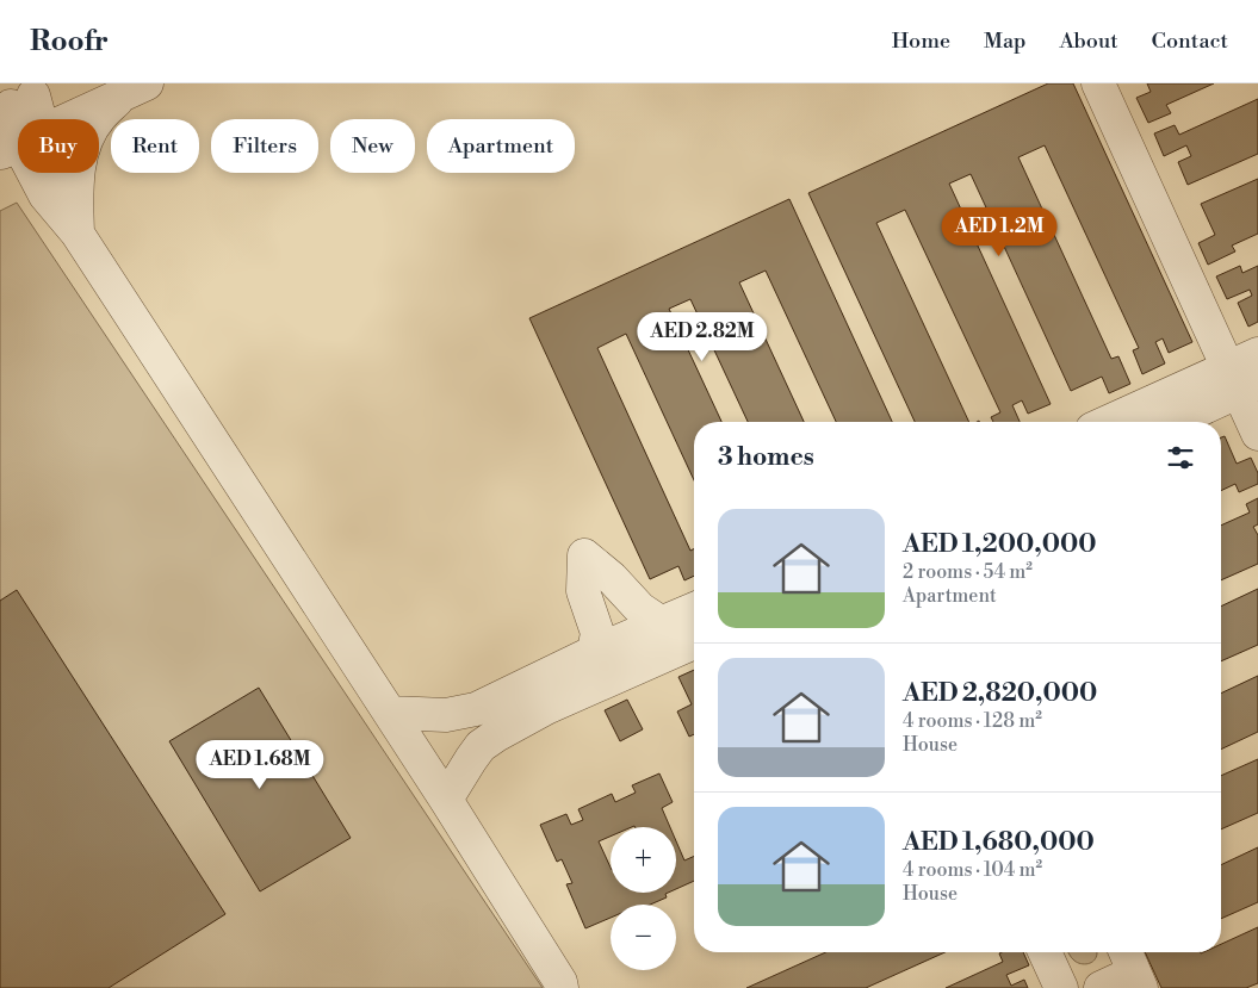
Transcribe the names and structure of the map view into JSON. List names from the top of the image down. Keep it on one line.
{"page":{"header":"Roofr","nav":["Home","Map","About","Contact"],"chip":["Buy","Rent","Filters","New","Apartment"],"price":["AED 1.2M","AED 2.82M","AED 1.68M"],"heading":"3 homes","list":[{"name":"AED 1,200,000","note":"2 rooms · 54 m² · Apartment"},{"name":"AED 2,820,000","note":"4 rooms · 128 m² · House"},{"name":"AED 1,680,000","note":"4 rooms · 104 m² · House"}],"map_buttons":["+","−"]}}
